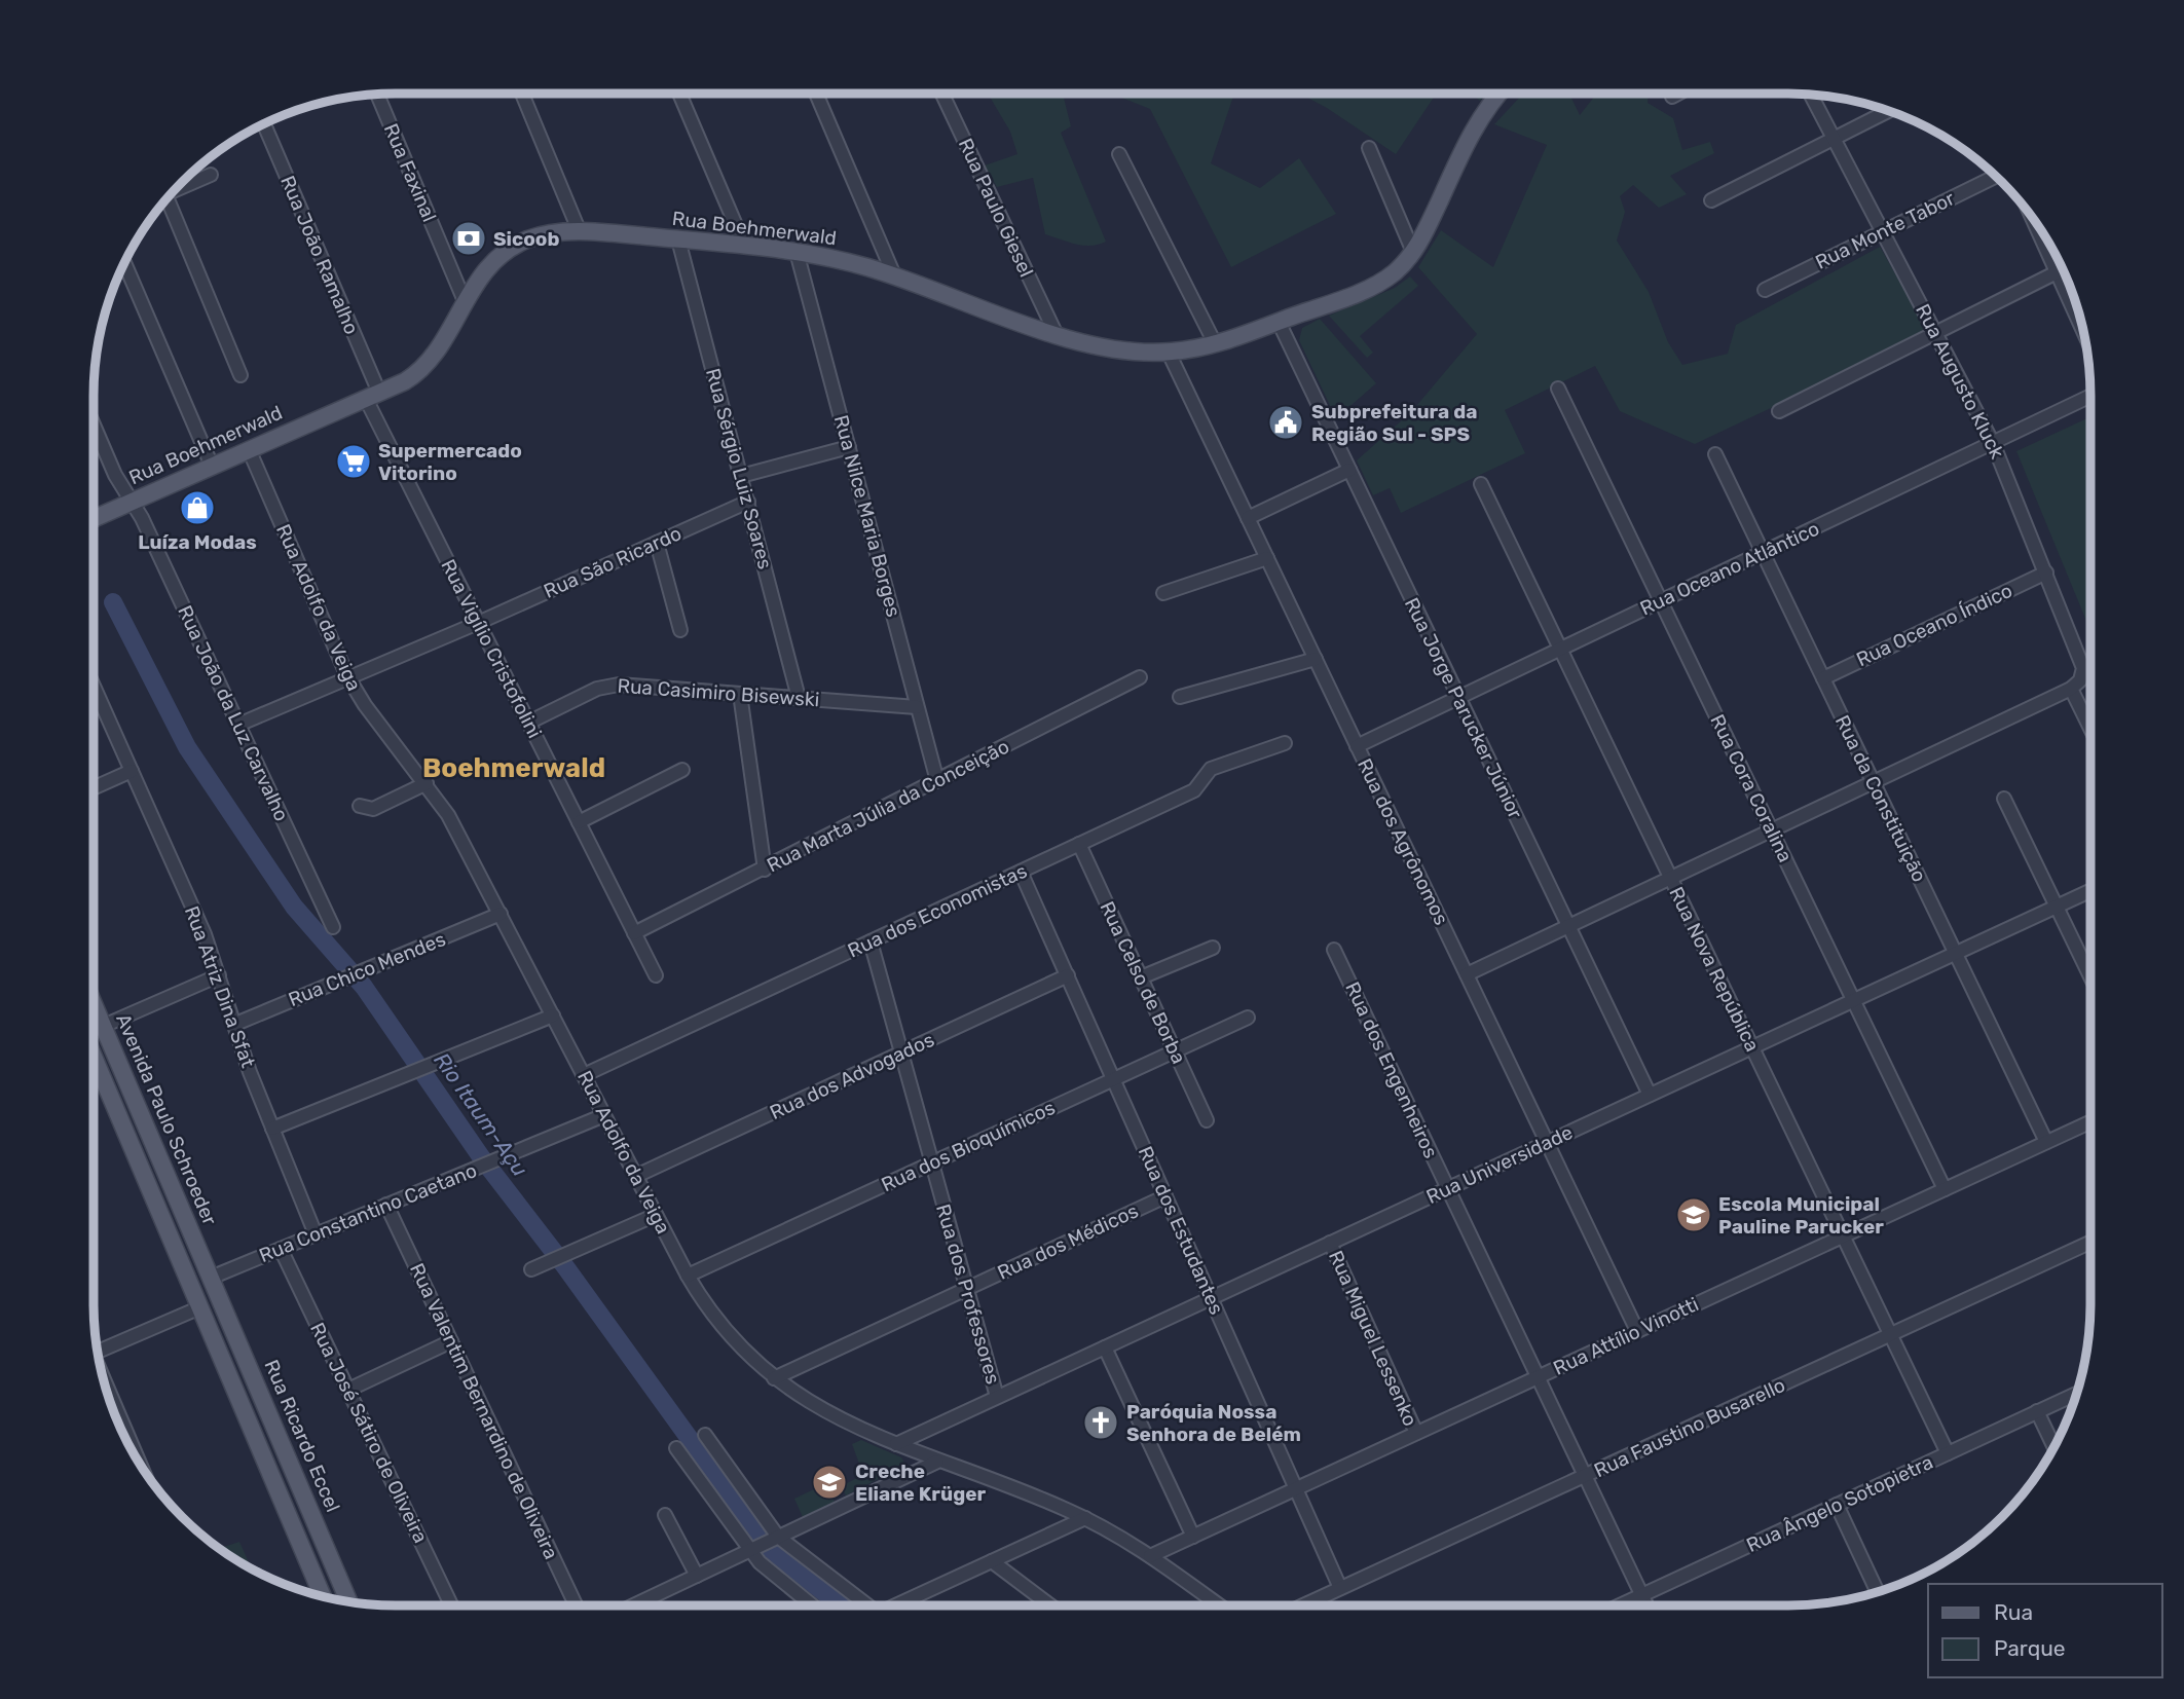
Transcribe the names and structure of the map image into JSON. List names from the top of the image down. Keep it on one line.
{"streets":{"main road":["Rua Boehmerwald","Avenida Paulo Schroeder","Rua Ricardo Eccel"],"street":["Rua Faxinal","Rua Paulo Giesel","Rua Monte Tabor","Rua João Ramalho","Rua Augusto Kluck","Rua Sérgio Luiz Soares","Rua Nilce Maria Borges","Rua São Ricardo","Rua Oceano Atlântico","Rua Adolfo da Veiga","Rua Oceano Índico","Rua Vigílio Cristofolini","Rua Casimiro Bisewski","Rua Jorge Parucker Júnior","Rua João da Luz Carvalho","Rua Cora Coralina","Rua da Constituição","Rua Marta Júlia da Conceição","Rua dos Agrônomos","Rua dos Economistas","Rua Chico Mendes","Rua Nova República","Rua Celso de Borba","Rua Atriz Dina Sfat","Rua dos Engenheiros","Rua dos Advogados","Rua dos Bioquímicos","Rua Universidade","Rua Constantino Caetano","Rua dos Estudantes","Rua dos Médicos","Rua dos Professores","Rua Attílio Vinotti","Rua Miguel Lessenko","Rua Valentim Bernardino de Oliveira","Rua Faustino Busarello","Rua José Sátiro de Oliveira","Rua Ângelo Sotopietra"]},"crossings":[["Rua Faxinal","Rua Boehmerwald"],["Rua Paulo Giesel","Rua Boehmerwald"],["Rua Boehmerwald","Rua João Ramalho"],["Rua Boehmerwald","Rua Sérgio Luiz Soares"],["Rua Boehmerwald","Rua Nilce Maria Borges"],["Rua Boehmerwald","Rua Adolfo da Veiga"],["Rua Boehmerwald","Rua Vigílio Cristofolini"],["Rua Boehmerwald","Rua Jorge Parucker Júnior"],["Rua Boehmerwald","Rua João da Luz Carvalho"],["Rua Boehmerwald","Rua dos Agrônomos"],["Rua Monte Tabor","Rua Augusto Kluck"],["Rua João Ramalho","Rua Vigílio Cristofolini"],["Rua Augusto Kluck","Rua Oceano Atlântico"],["Rua Augusto Kluck","Rua Oceano Índico"],["Rua Sérgio Luiz Soares","Rua São Ricardo"],["Rua Sérgio Luiz Soares","Rua Casimiro Bisewski"],["Rua Nilce Maria Borges","Rua Casimiro Bisewski"],["Rua Nilce Maria Borges","Rua Marta Júlia da Conceição"],["Rua São Ricardo","Rua Adolfo da Veiga"],["Rua São Ricardo","Rua Vigílio Cristofolini"],["Rua São Ricardo","Rua João da Luz Carvalho"],["Rua Oceano Atlântico","Rua Jorge Parucker Júnior"],["Rua Oceano Atlântico","Rua Cora Coralina"],["Rua Oceano Atlântico","Rua da Constituição"],["Rua Oceano Atlântico","Rua dos Agrônomos"],["Rua Oceano Atlântico","Rua Nova República"],["Rua Adolfo da Veiga","Rua dos Economistas"],["Rua Adolfo da Veiga","Rua Chico Mendes"],["Rua Adolfo da Veiga","Rua dos Advogados"],["Rua Adolfo da Veiga","Rua dos Bioquímicos"],["Rua Adolfo da Veiga","Rua Universidade"],["Rua Adolfo da Veiga","Rua Constantino Caetano"],["Rua Adolfo da Veiga","Rua dos Médicos"],["Rua Adolfo da Veiga","Rua Attílio Vinotti"],["Rua Oceano Índico","Rua da Constituição"],["Rua Vigílio Cristofolini","Rua Casimiro Bisewski"],["Rua Vigílio Cristofolini","Rua Marta Júlia da Conceição"],["Rua Jorge Parucker Júnior","Rua Universidade"],["Rua Cora Coralina","Rua Universidade"],["Rua Cora Coralina","Rua Attílio Vinotti"],["Rua da Constituição","Rua Universidade"],["Rua da Constituição","Rua Attílio Vinotti"],["Rua dos Agrônomos","Rua Universidade"],["Rua dos Agrônomos","Rua Attílio Vinotti"],["Rua dos Economistas","Rua Celso de Borba"],["Rua dos Economistas","Rua dos Estudantes"],["Rua dos Economistas","Rua dos Professores"],["Rua Chico Mendes","Rua Atriz Dina Sfat"],["Rua Nova República","Rua Universidade"],["Rua Nova República","Rua Attílio Vinotti"],["Rua Nova República","Rua Faustino Busarello"],["Rua Nova República","Rua Ângelo Sotopietra"],["Rua Celso de Borba","Rua dos Bioquímicos"],["Rua Atriz Dina Sfat","Rua Constantino Caetano"],["Rua dos Engenheiros","Rua Universidade"],["Rua dos Engenheiros","Rua Attílio Vinotti"],["Rua dos Engenheiros","Rua Faustino Busarello"],["Rua dos Engenheiros","Rua Ângelo Sotopietra"],["Rua dos Advogados","Rua dos Estudantes"],["Rua dos Advogados","Rua dos Professores"],["Avenida Paulo Schroeder","Rua Constantino Caetano"],["Avenida Paulo Schroeder","Rua Ricardo Eccel"],["Rua dos Bioquímicos","Rua dos Estudantes"],["Rua dos Bioquímicos","Rua dos Professores"],["Rua Universidade","Rua dos Estudantes"],["Rua Universidade","Rua dos Professores"],["Rua Universidade","Rua Miguel Lessenko"],["Rua Constantino Caetano","Rua Valentim Bernardino de Oliveira"],["Rua Constantino Caetano","Rua José Sátiro de Oliveira"],["Rua Constantino Caetano","Rua Ricardo Eccel"],["Rua dos Estudantes","Rua dos Médicos"],["Rua dos Estudantes","Rua Attílio Vinotti"],["Rua dos Estudantes","Rua Faustino Busarello"],["Rua dos Médicos","Rua dos Professores"],["Rua Attílio Vinotti","Rua Miguel Lessenko"]],"districts":["Boehmerwald"],"water":["Rio Itaum-Açu"],"places":{"bank":["Sicoob"],"public building":["Subprefeitura da Região Sul - SPS"],"supermarket":["Supermercado Vitorino"],"shop":["Luíza Modas"],"school or university":["Escola Municipal Pauline Parucker","Creche Eliane Krüger"],"church":["Paróquia Nossa Senhora de Belém"]},"legend":["Rua","Parque"]}
